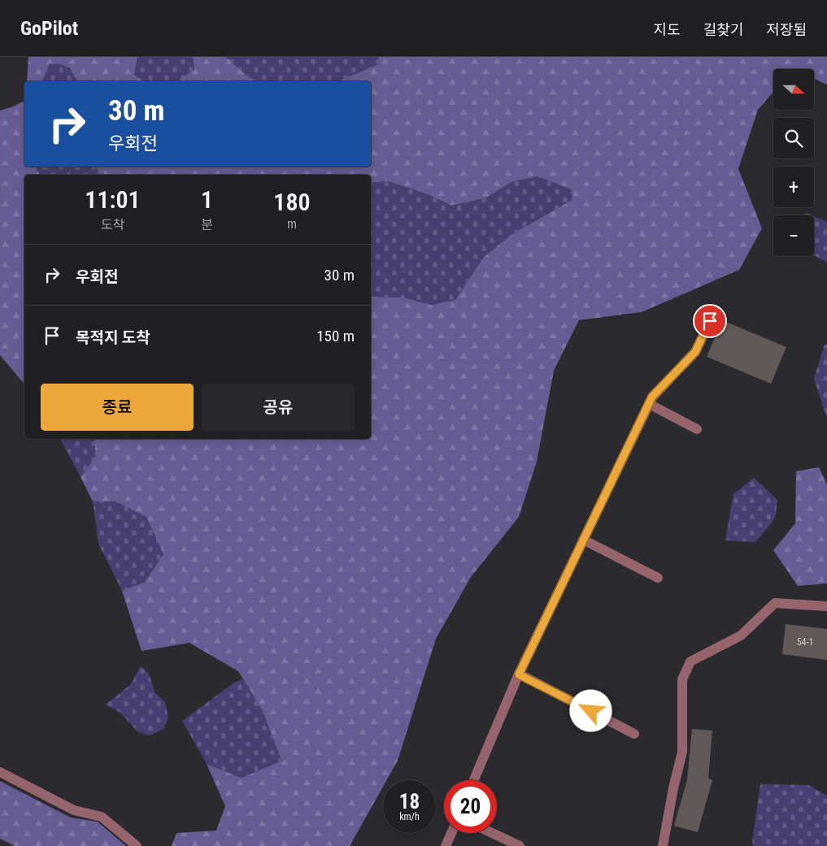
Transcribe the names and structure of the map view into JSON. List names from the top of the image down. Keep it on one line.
{"house_numbers":["54-1"],"north":"right","page":{"header":"GoPilot","nav":["지도","길찾기","저장됨"],"map_buttons":["+","−"],"turn":["30 m","우회전"],"eta":["11:01","도착","1","분","180","m"],"list":[{"name":"우회전","value":"30 m"},{"name":"목적지 도착","value":"150 m"}],"buttons":["종료","공유"],"speed":"18 km/h","limit":"20"}}
